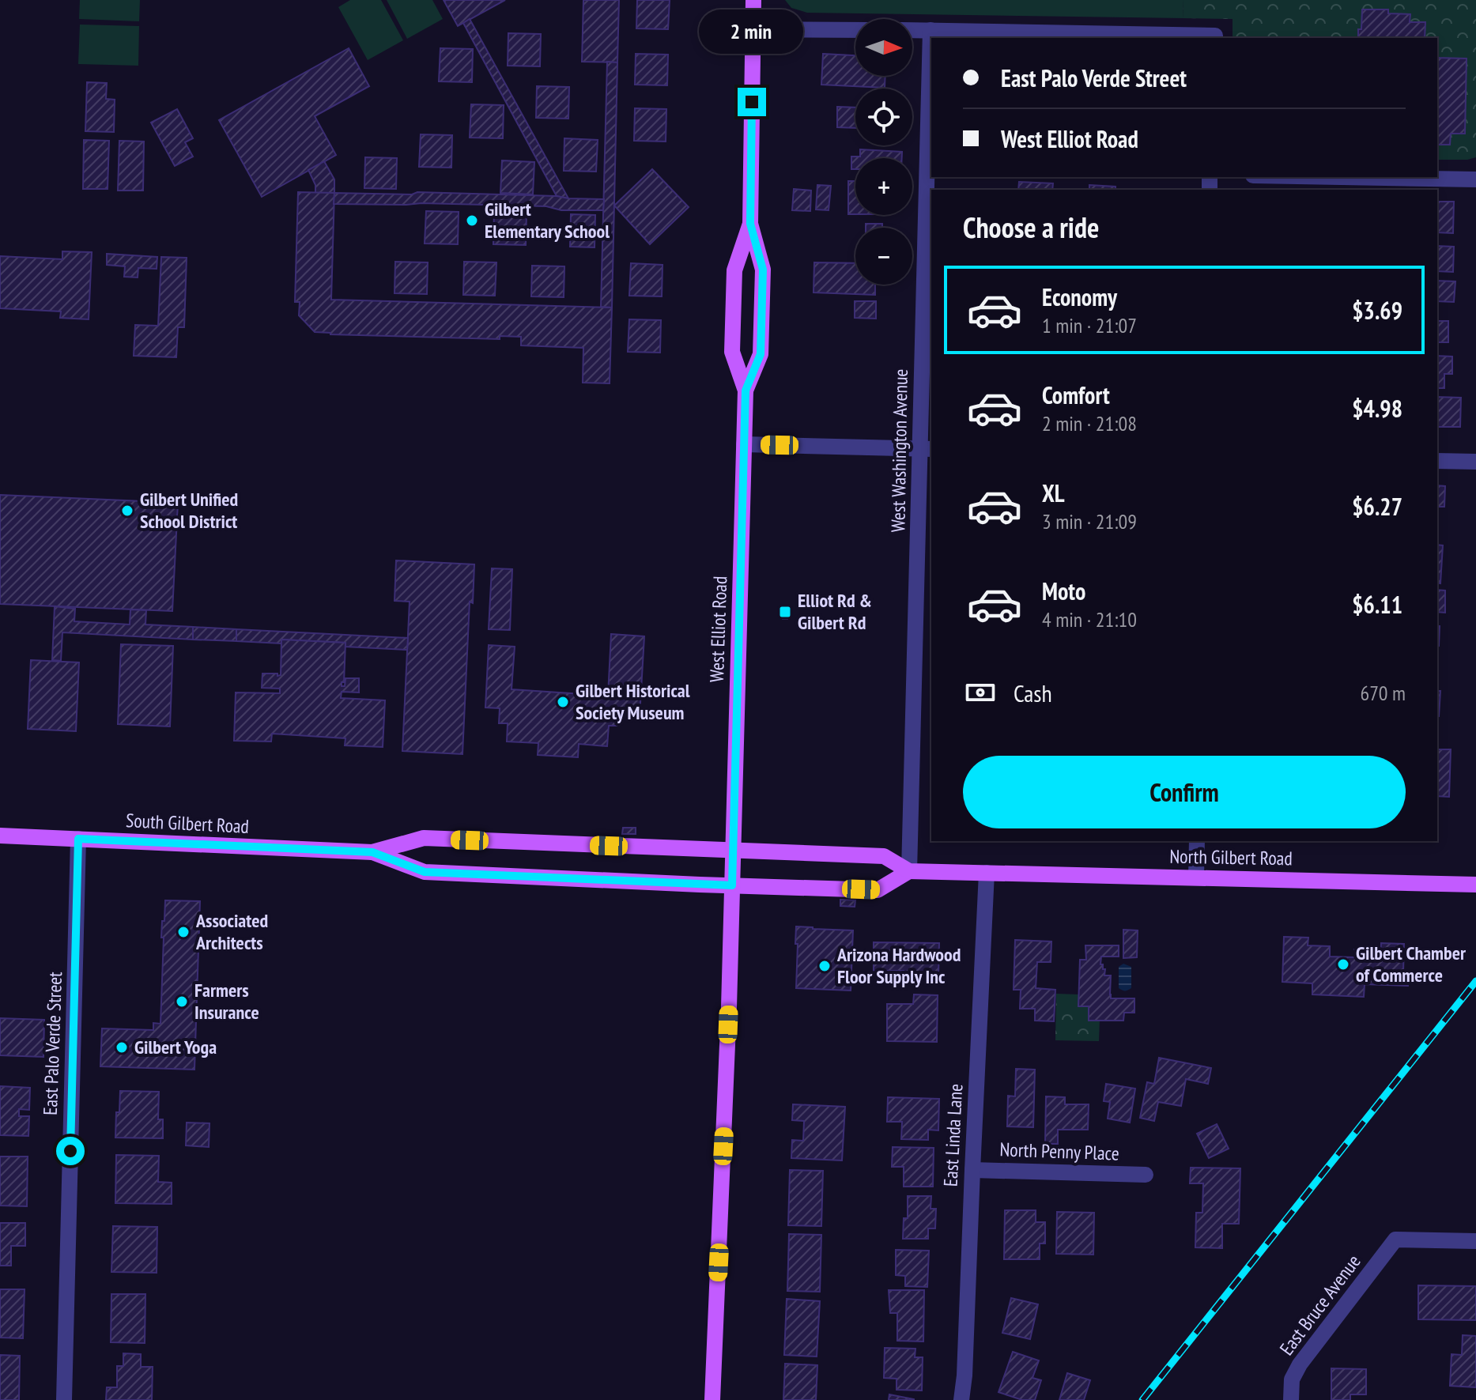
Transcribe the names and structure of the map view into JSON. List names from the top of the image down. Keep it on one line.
{"streets":{"main road":["West Elliot Road","South Gilbert Road","North Gilbert Road"],"street":["West Washington Avenue","East Palo Verde Street","East Linda Lane","North Penny Place","East Bruce Avenue"]},"crossings":[["West Washington Avenue","North Gilbert Road"],["West Elliot Road","South Gilbert Road"],["West Elliot Road","North Gilbert Road"],["South Gilbert Road","North Gilbert Road"],["South Gilbert Road","East Palo Verde Street"],["North Gilbert Road","East Linda Lane"],["East Linda Lane","North Penny Place"]],"places":{"other":["Gilbert Elementary School","Gilbert Unified School District","Gilbert Historical Society Museum","Associated Architects","Gilbert Chamber of Commerce","Arizona Hardwood Floor Supply Inc","Farmers Insurance","Gilbert Yoga"],"transit":["Elliot Rd & Gilbert Rd"]},"north":"right","page":{"bubble":"2 min","map_buttons":["+","−"],"banner":["East Palo Verde Street","West Elliot Road"],"heading":"Choose a ride","list":[{"name":"Economy","note":"1 min · 21:07","value":"$3.69"},{"name":"Comfort","note":"2 min · 21:08","value":"$4.98"},{"name":"XL","note":"3 min · 21:09","value":"$6.27"},{"name":"Moto","note":"4 min · 21:10","value":"$6.11"}],"pay":["Cash","670 m"],"buttons":"Confirm"}}
